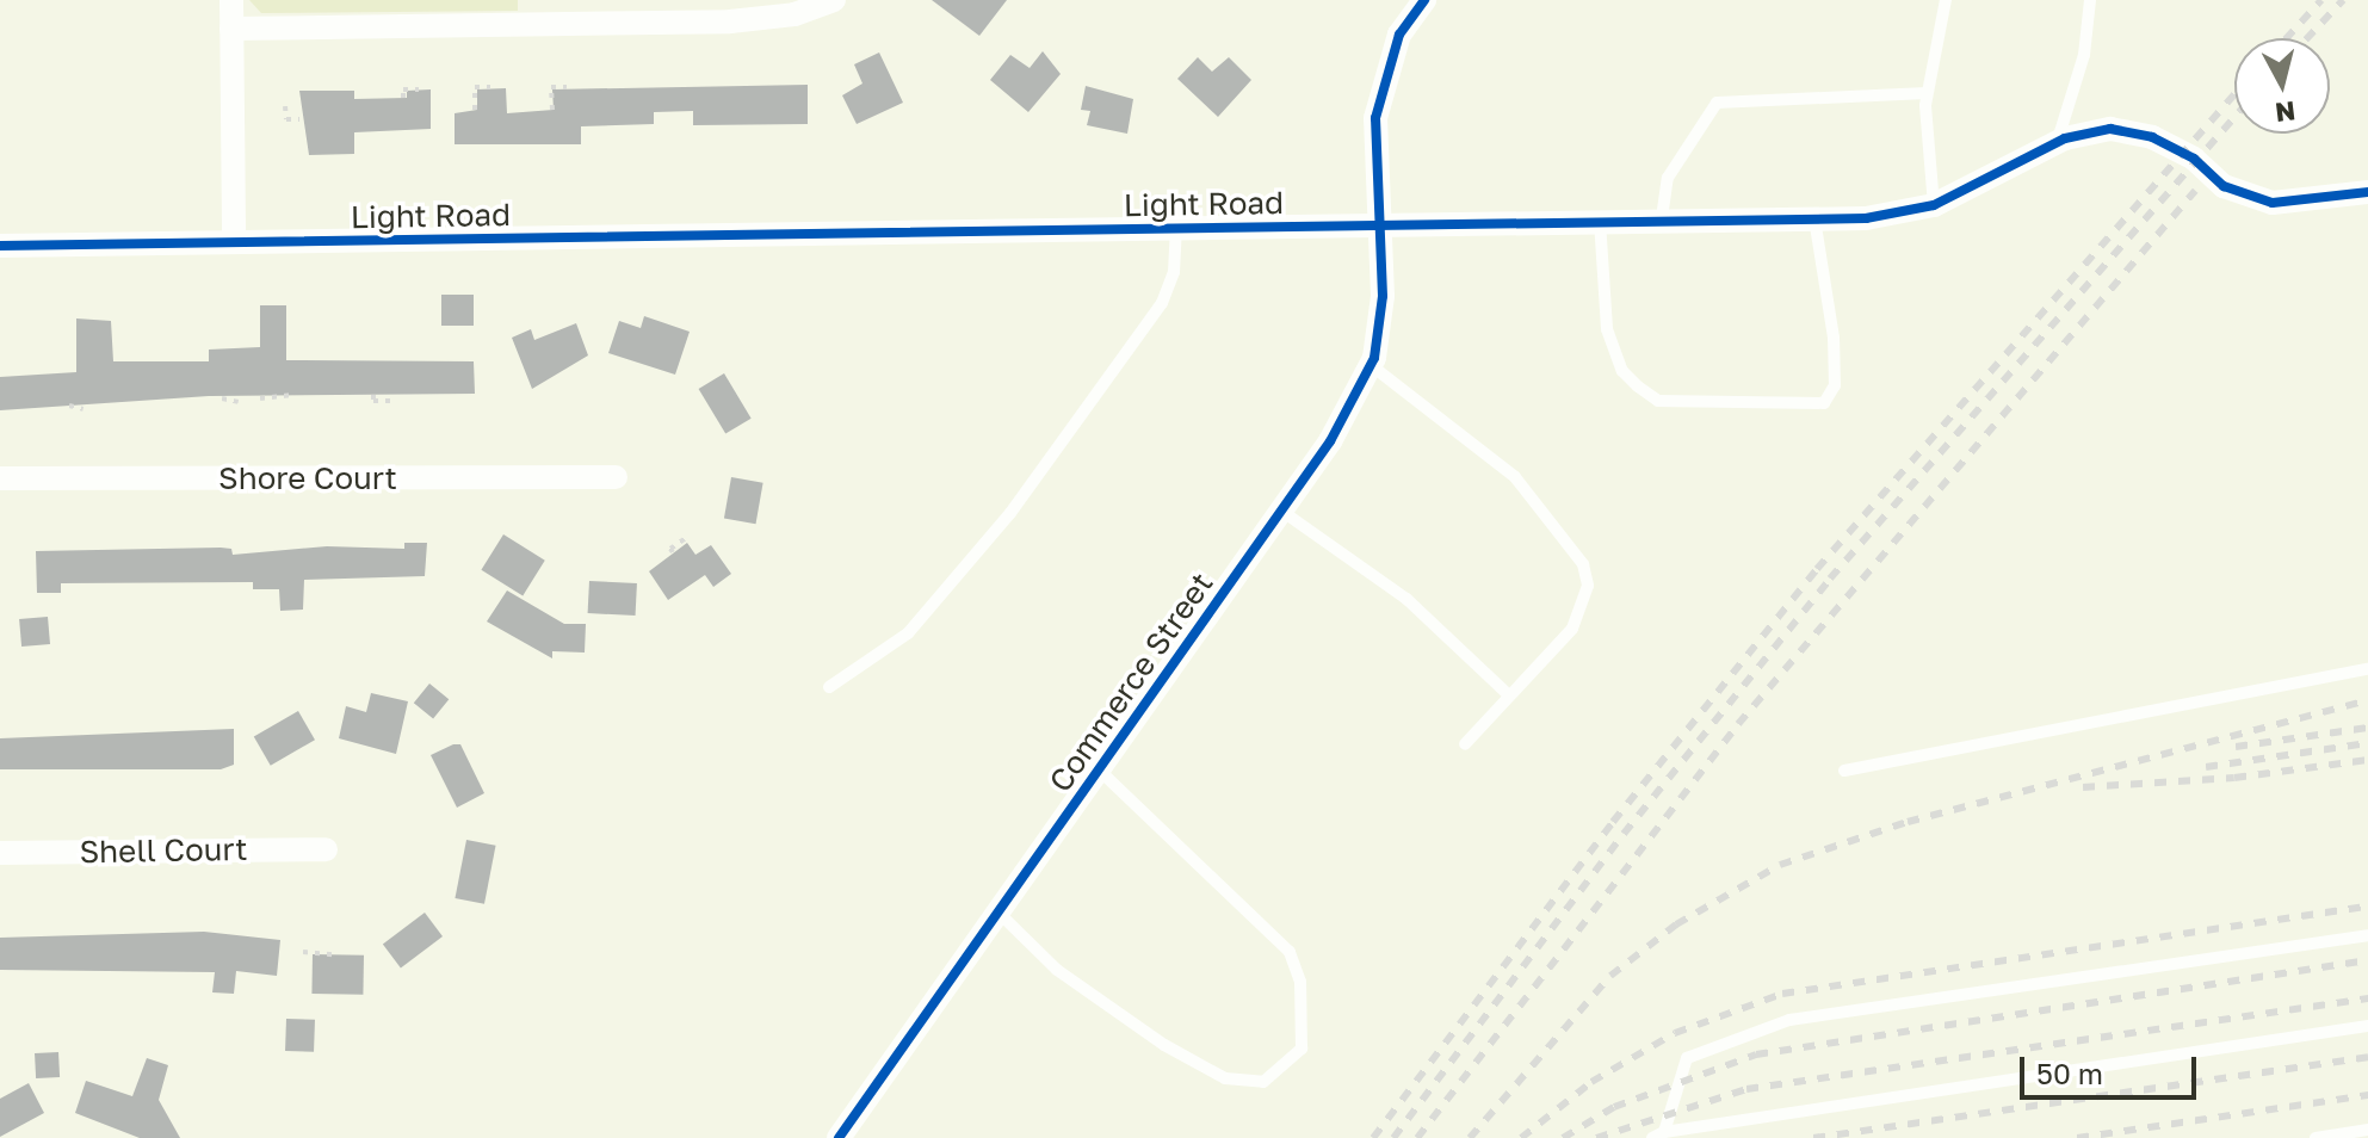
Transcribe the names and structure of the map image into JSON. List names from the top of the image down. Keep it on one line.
{"streets":{"street":["Light Road","Shore Court","Commerce Street","Shell Court"]},"crossings":[["Light Road","Commerce Street"]],"scale_bar":"50 m","north":"bottom"}
